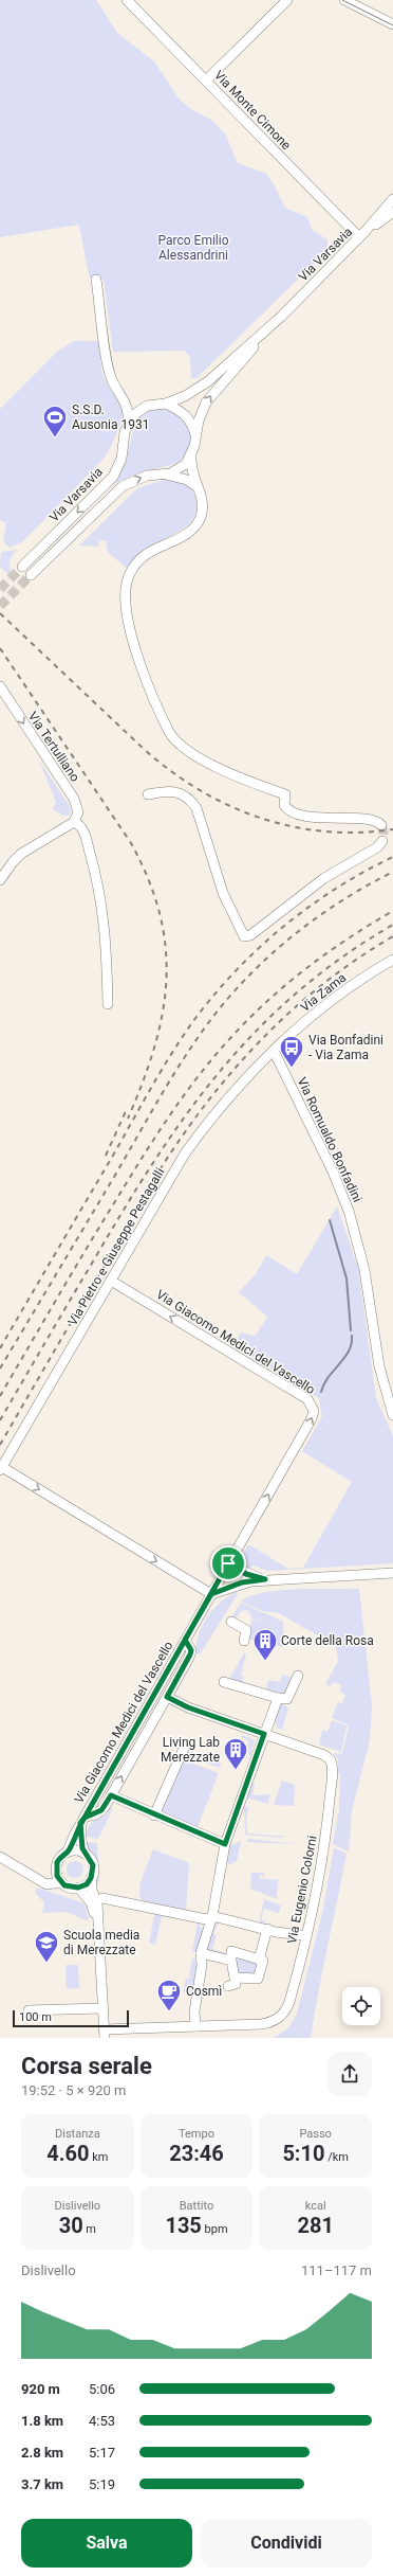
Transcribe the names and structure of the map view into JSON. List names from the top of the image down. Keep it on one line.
{"streets":{"street":["Via Monte Cimone","Via Varsavia","Via Tertulliano","Via Zama","Via Romualdo Bonfadini","Via Pietro e Giuseppe Pestagalli","Via Giacomo Medici del Vascello","Via Eugenio Colorni"]},"crossings":[["Via Monte Cimone","Via Varsavia"],["Via Zama","Via Romualdo Bonfadini"],["Via Zama","Via Pietro e Giuseppe Pestagalli"],["Via Romualdo Bonfadini","Via Pietro e Giuseppe Pestagalli"],["Via Pietro e Giuseppe Pestagalli","Via Giacomo Medici del Vascello"],["Via Giacomo Medici del Vascello","Via Eugenio Colorni"]],"one_way":["Via Tertulliano"],"parks":["Parco Emilio Alessandrini"],"places":{"sports":["S.S.D. Ausonia 1931"],"bus stop":["Via Bonfadini - Via Zama"],"building":["Corte della Rosa","Living Lab Merezzate"],"school or university":["Scuola media di Merezzate"],"cafe":["Cosmì"]},"scale_bar":"100 m","page":{"scale":"100 m","heading":["Corsa serale","19:52 · 5 × 920 m"],"stats":[["Distanza","4.60 km"],["Tempo","23:46"],["Passo","5:10 /km"],["Dislivello","30 m"],["Battito","135 bpm"],["kcal","281"]],"chart":["Dislivello","111–117 m"],"list":[{"name":"920 m","note":"5:06"},{"name":"1.8 km","note":"4:53"},{"name":"2.8 km","note":"5:17"},{"name":"3.7 km","note":"5:19"}],"buttons":["Salva","Condividi"]}}
